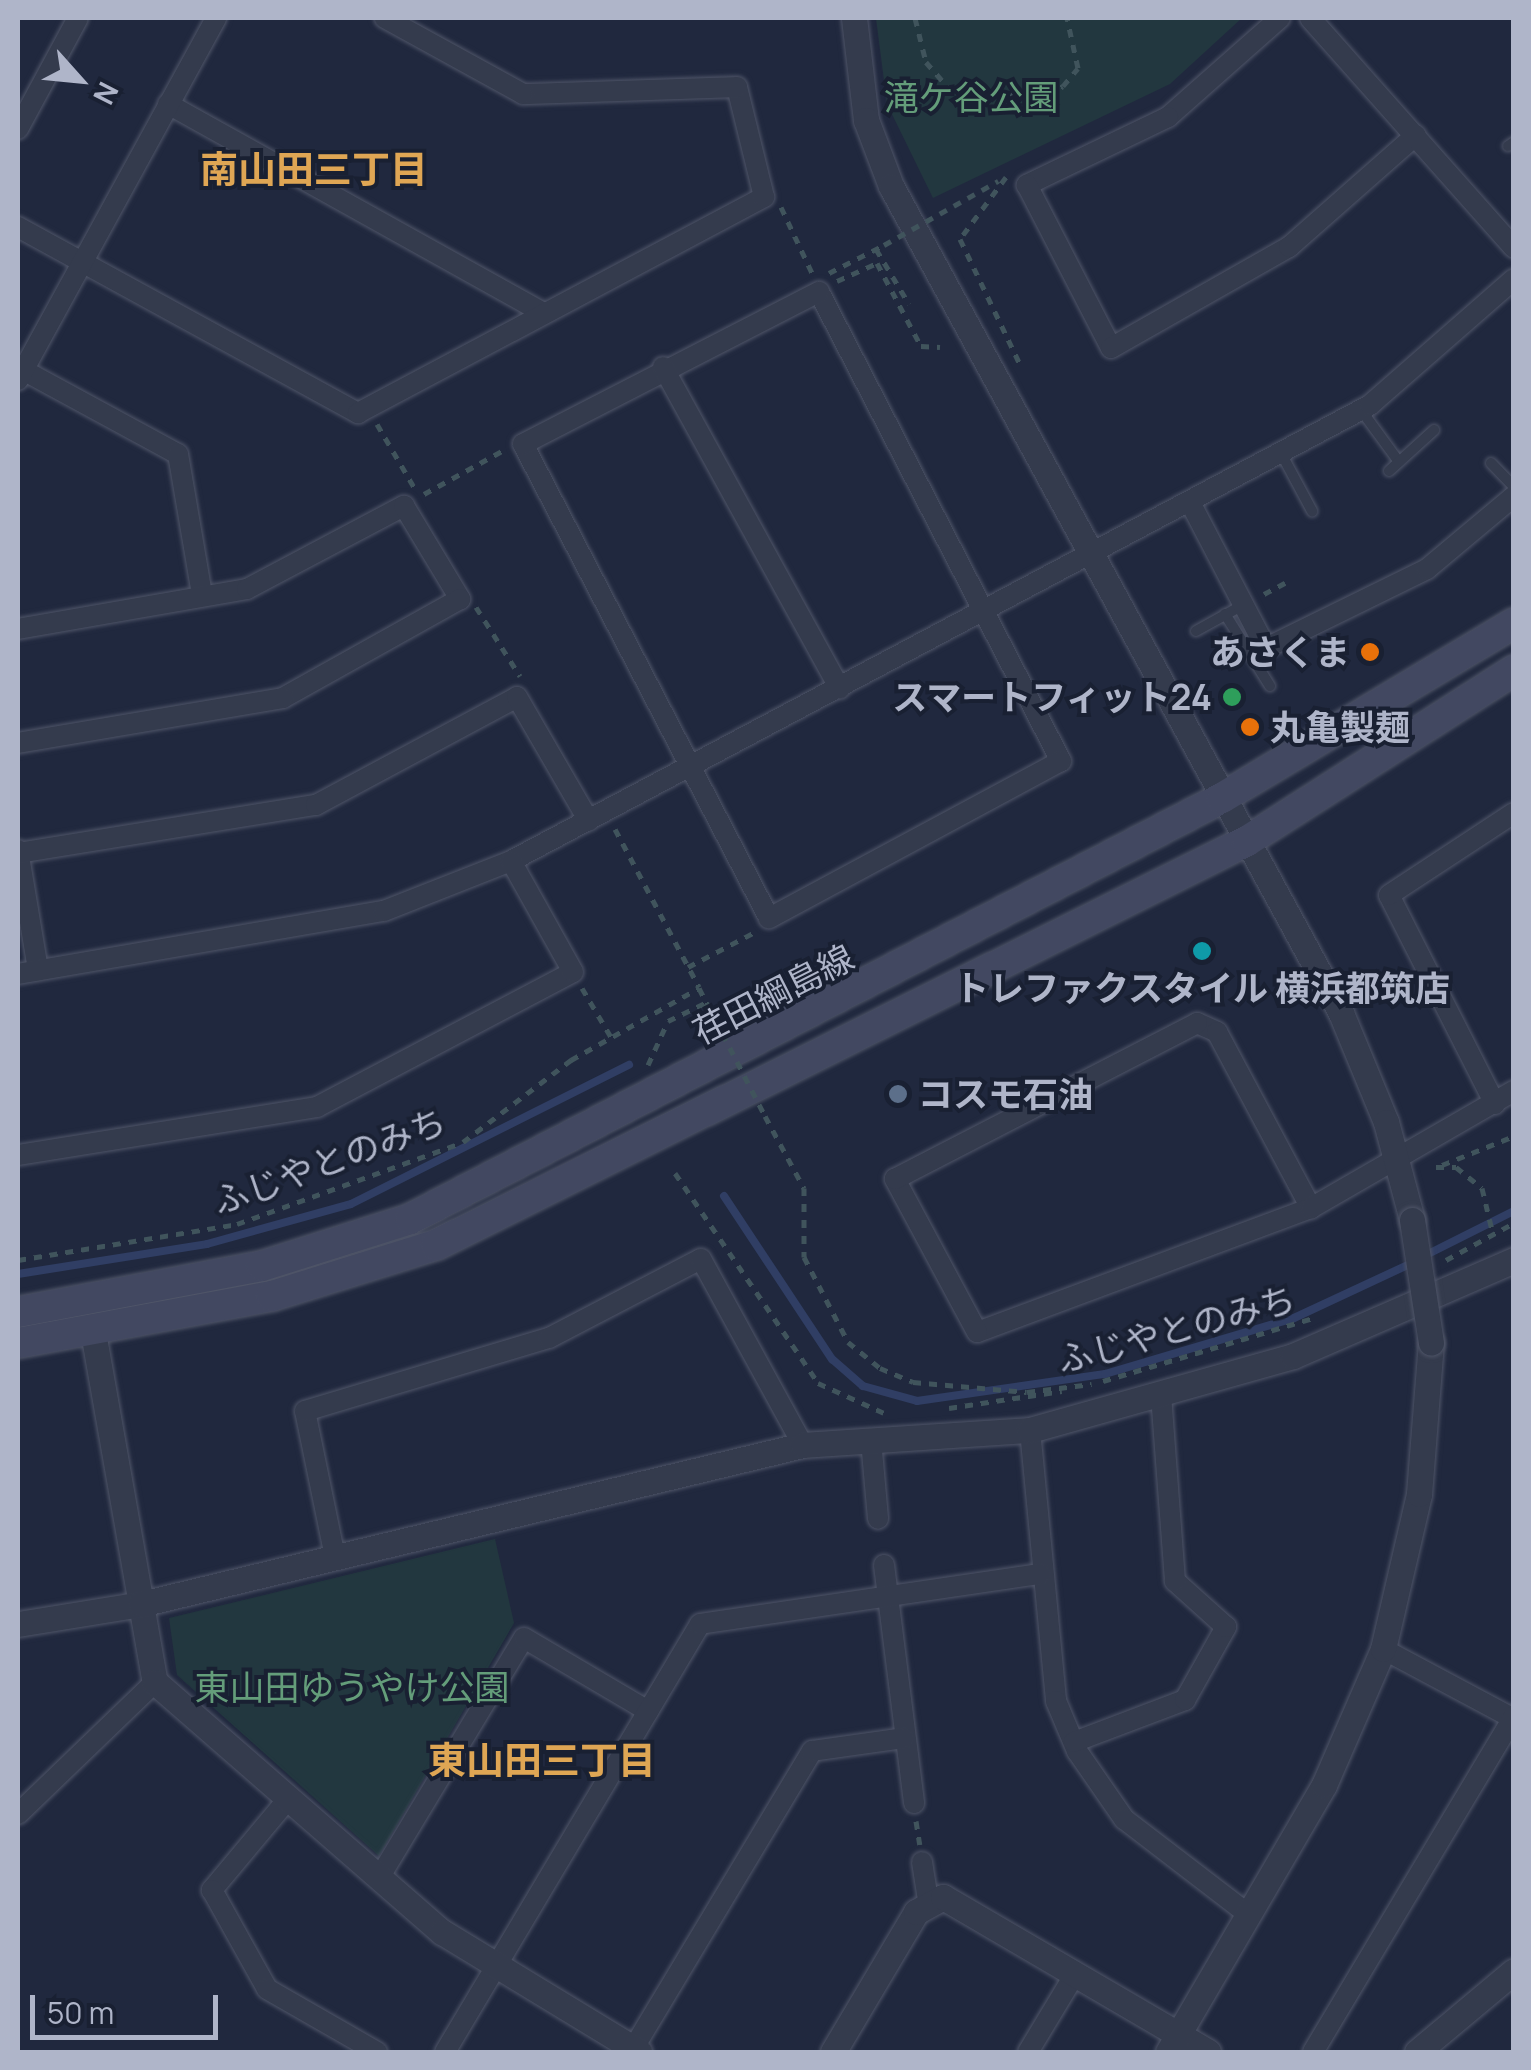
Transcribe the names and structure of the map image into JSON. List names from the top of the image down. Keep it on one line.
{"streets":{"main road":["荏田綱島線"],"path":["ふじやとのみち"]},"districts":["南山田三丁目","東山田三丁目"],"parks":["滝ケ谷公園","東山田ゆうやけ公園"],"places":["あさくま","スマートフィット24","丸亀製麺","トレファクスタイル 横浜都筑店","コスモ石油"],"scale_bar":"50 m","north":"bottom right"}
